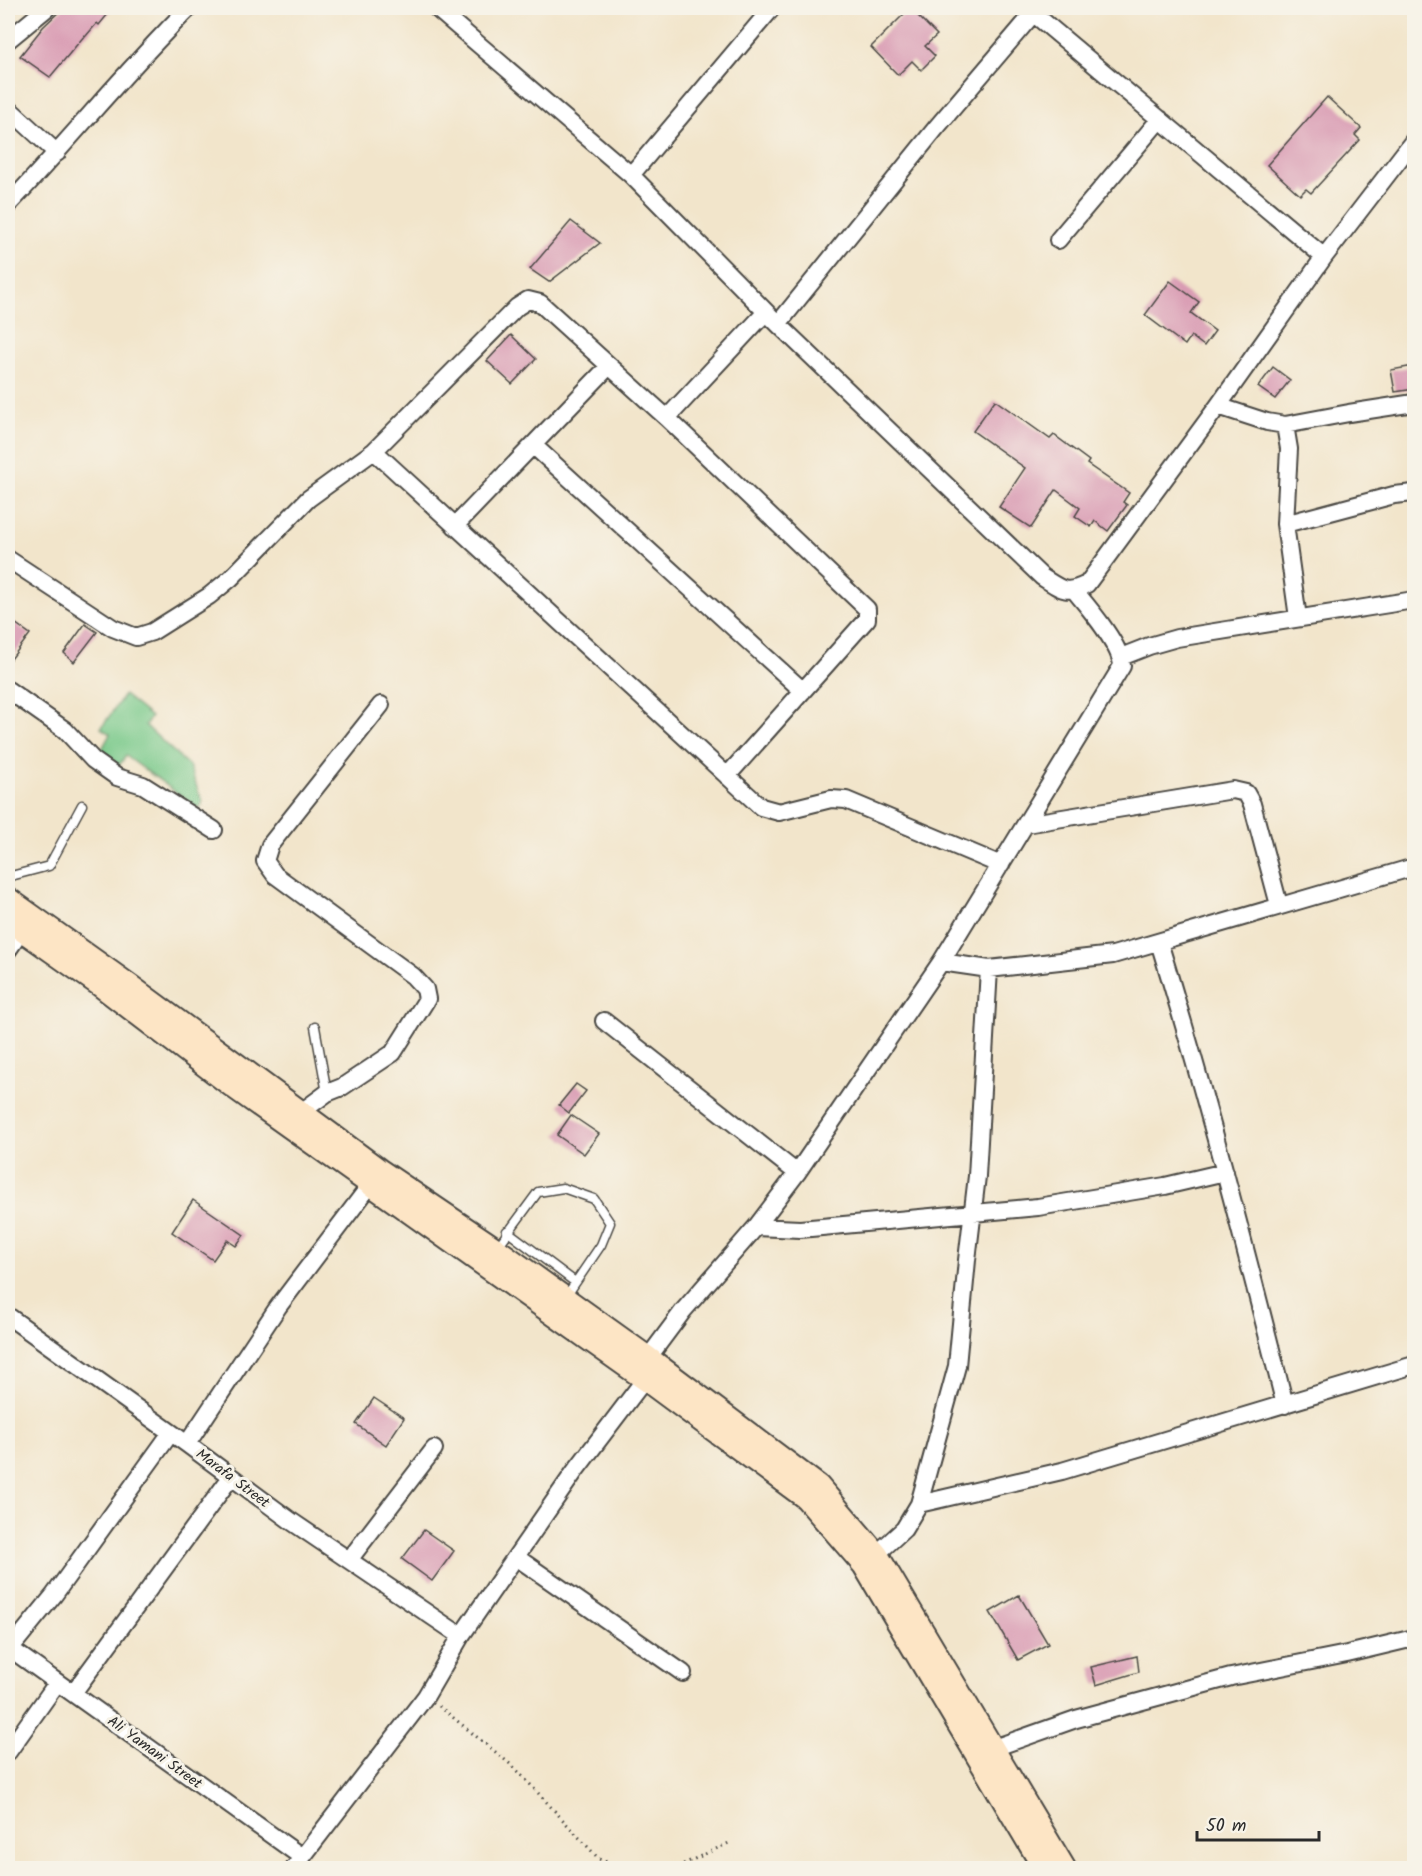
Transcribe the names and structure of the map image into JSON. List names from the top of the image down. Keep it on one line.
{"streets":{"street":["Marafa Street","Ali Yamani Street"]},"scale_bar":"50 m"}
